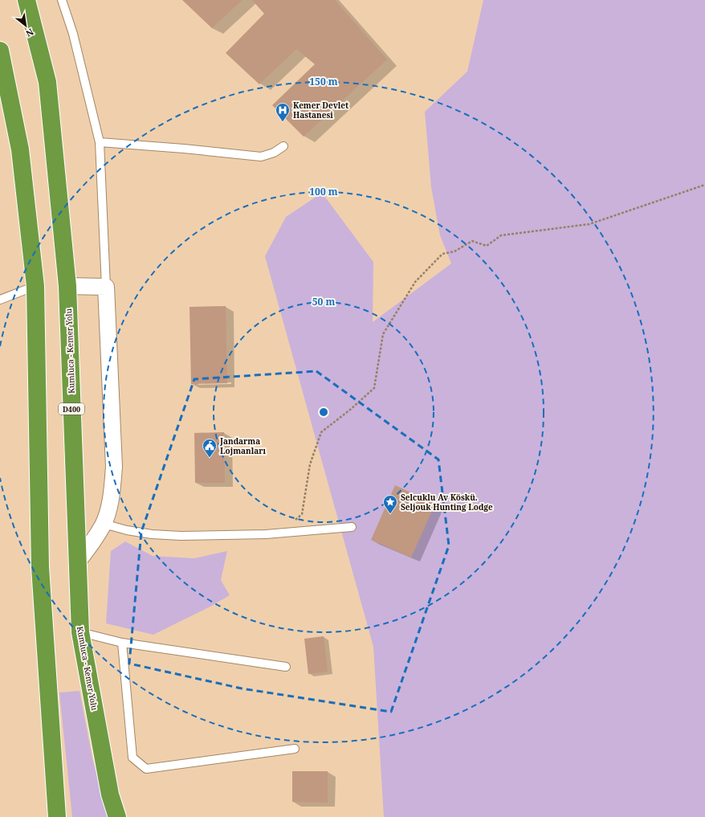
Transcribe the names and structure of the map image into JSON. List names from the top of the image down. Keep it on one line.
{"streets":{"highway":["Kumluca - Kemer Yolu","D400"]},"places":{"hospital":["Kemer Devlet Hastanesi"],"public building":["Jandarma Lojmanları"],"place":["Selcuklu Av Köskü. Seljouk Hunting Lodge"]},"north":"bottom right","rings":["150 m","100 m","50 m"]}
